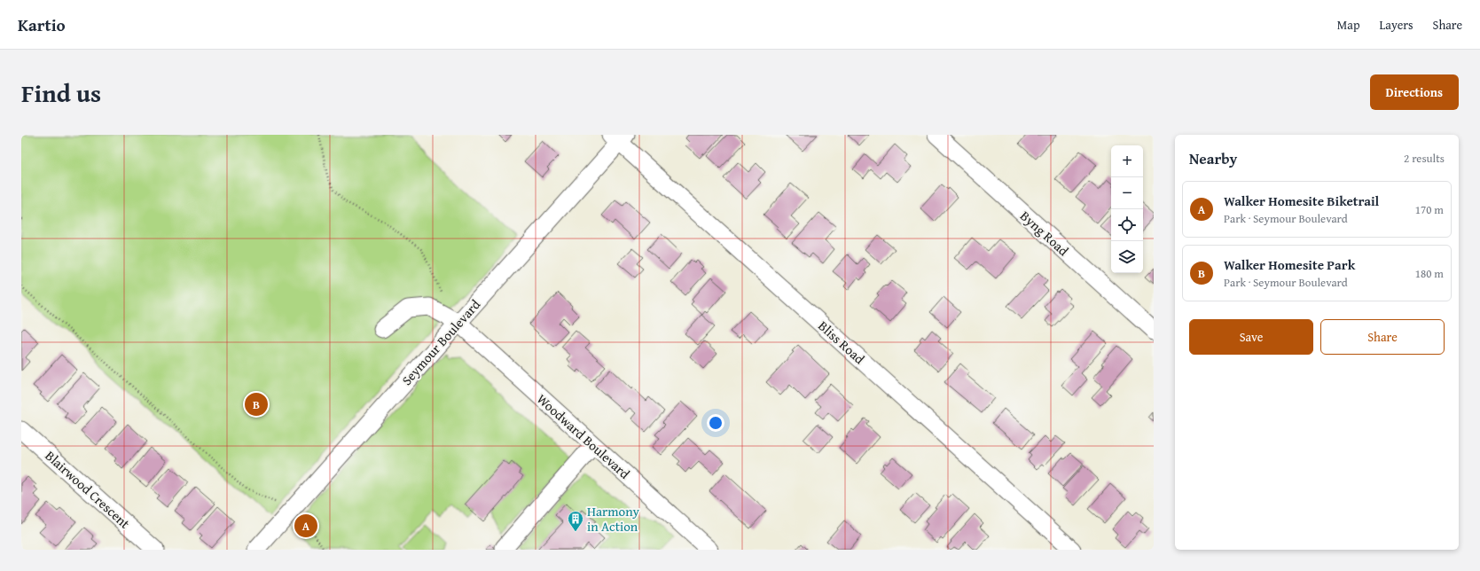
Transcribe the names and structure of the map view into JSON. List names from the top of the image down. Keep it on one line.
{"streets":{"street":["Byng Road","Seymour Boulevard","Bliss Road","Woodward Boulevard","Blairwood Crescent"]},"crossings":[["Seymour Boulevard","Bliss Road"],["Seymour Boulevard","Woodward Boulevard"]],"places":{"building":["Harmony in Action"]},"page":{"header":"Kartio","nav":["Map","Layers","Share"],"title":"Find us","buttons":["Directions",["Save","Share"]],"heading":["Nearby","2 results"],"map_buttons":["+","−"],"list":[{"mark":"A","name":"Walker Homesite Biketrail","note":"Park · Seymour Boulevard","value":"170 m"},{"mark":"B","name":"Walker Homesite Park","note":"Park · Seymour Boulevard","value":"180 m"}],"pins":["B","A"]}}
